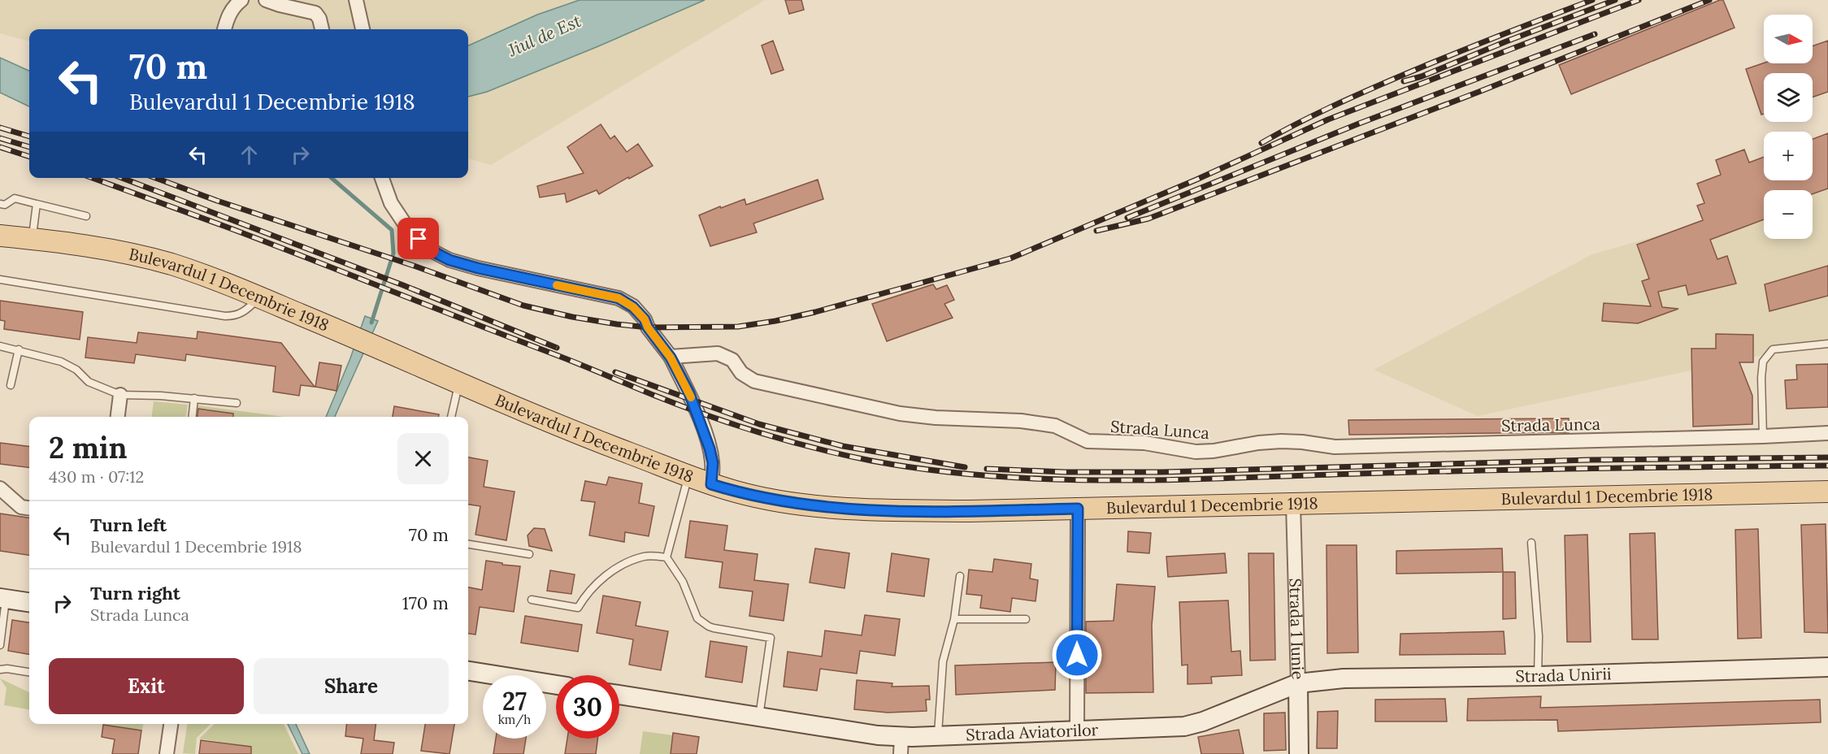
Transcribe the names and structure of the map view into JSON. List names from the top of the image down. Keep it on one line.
{"streets":{"main road":["Bulevardul 1 Decembrie 1918"],"street":["Strada Lunca","Strada 1 Iunie","Strada Unirii","Strada Aviatorilor"]},"crossings":[["Bulevardul 1 Decembrie 1918","Strada 1 Iunie"],["Strada 1 Iunie","Strada Unirii"],["Strada 1 Iunie","Strada Aviatorilor"],["Strada Unirii","Strada Aviatorilor"]],"water":["Jiul de Est"],"north":"right","page":{"map_buttons":["+","−"],"turn":["70 m","Bulevardul 1 Decembrie 1918"],"heading":["2 min","430 m · 07:12"],"list":[{"name":"Turn left","note":"Bulevardul 1 Decembrie 1918","value":"70 m"},{"name":"Turn right","note":"Strada Lunca","value":"170 m"}],"buttons":["Exit","Share"],"speed":"27 km/h","limit":"30"}}
